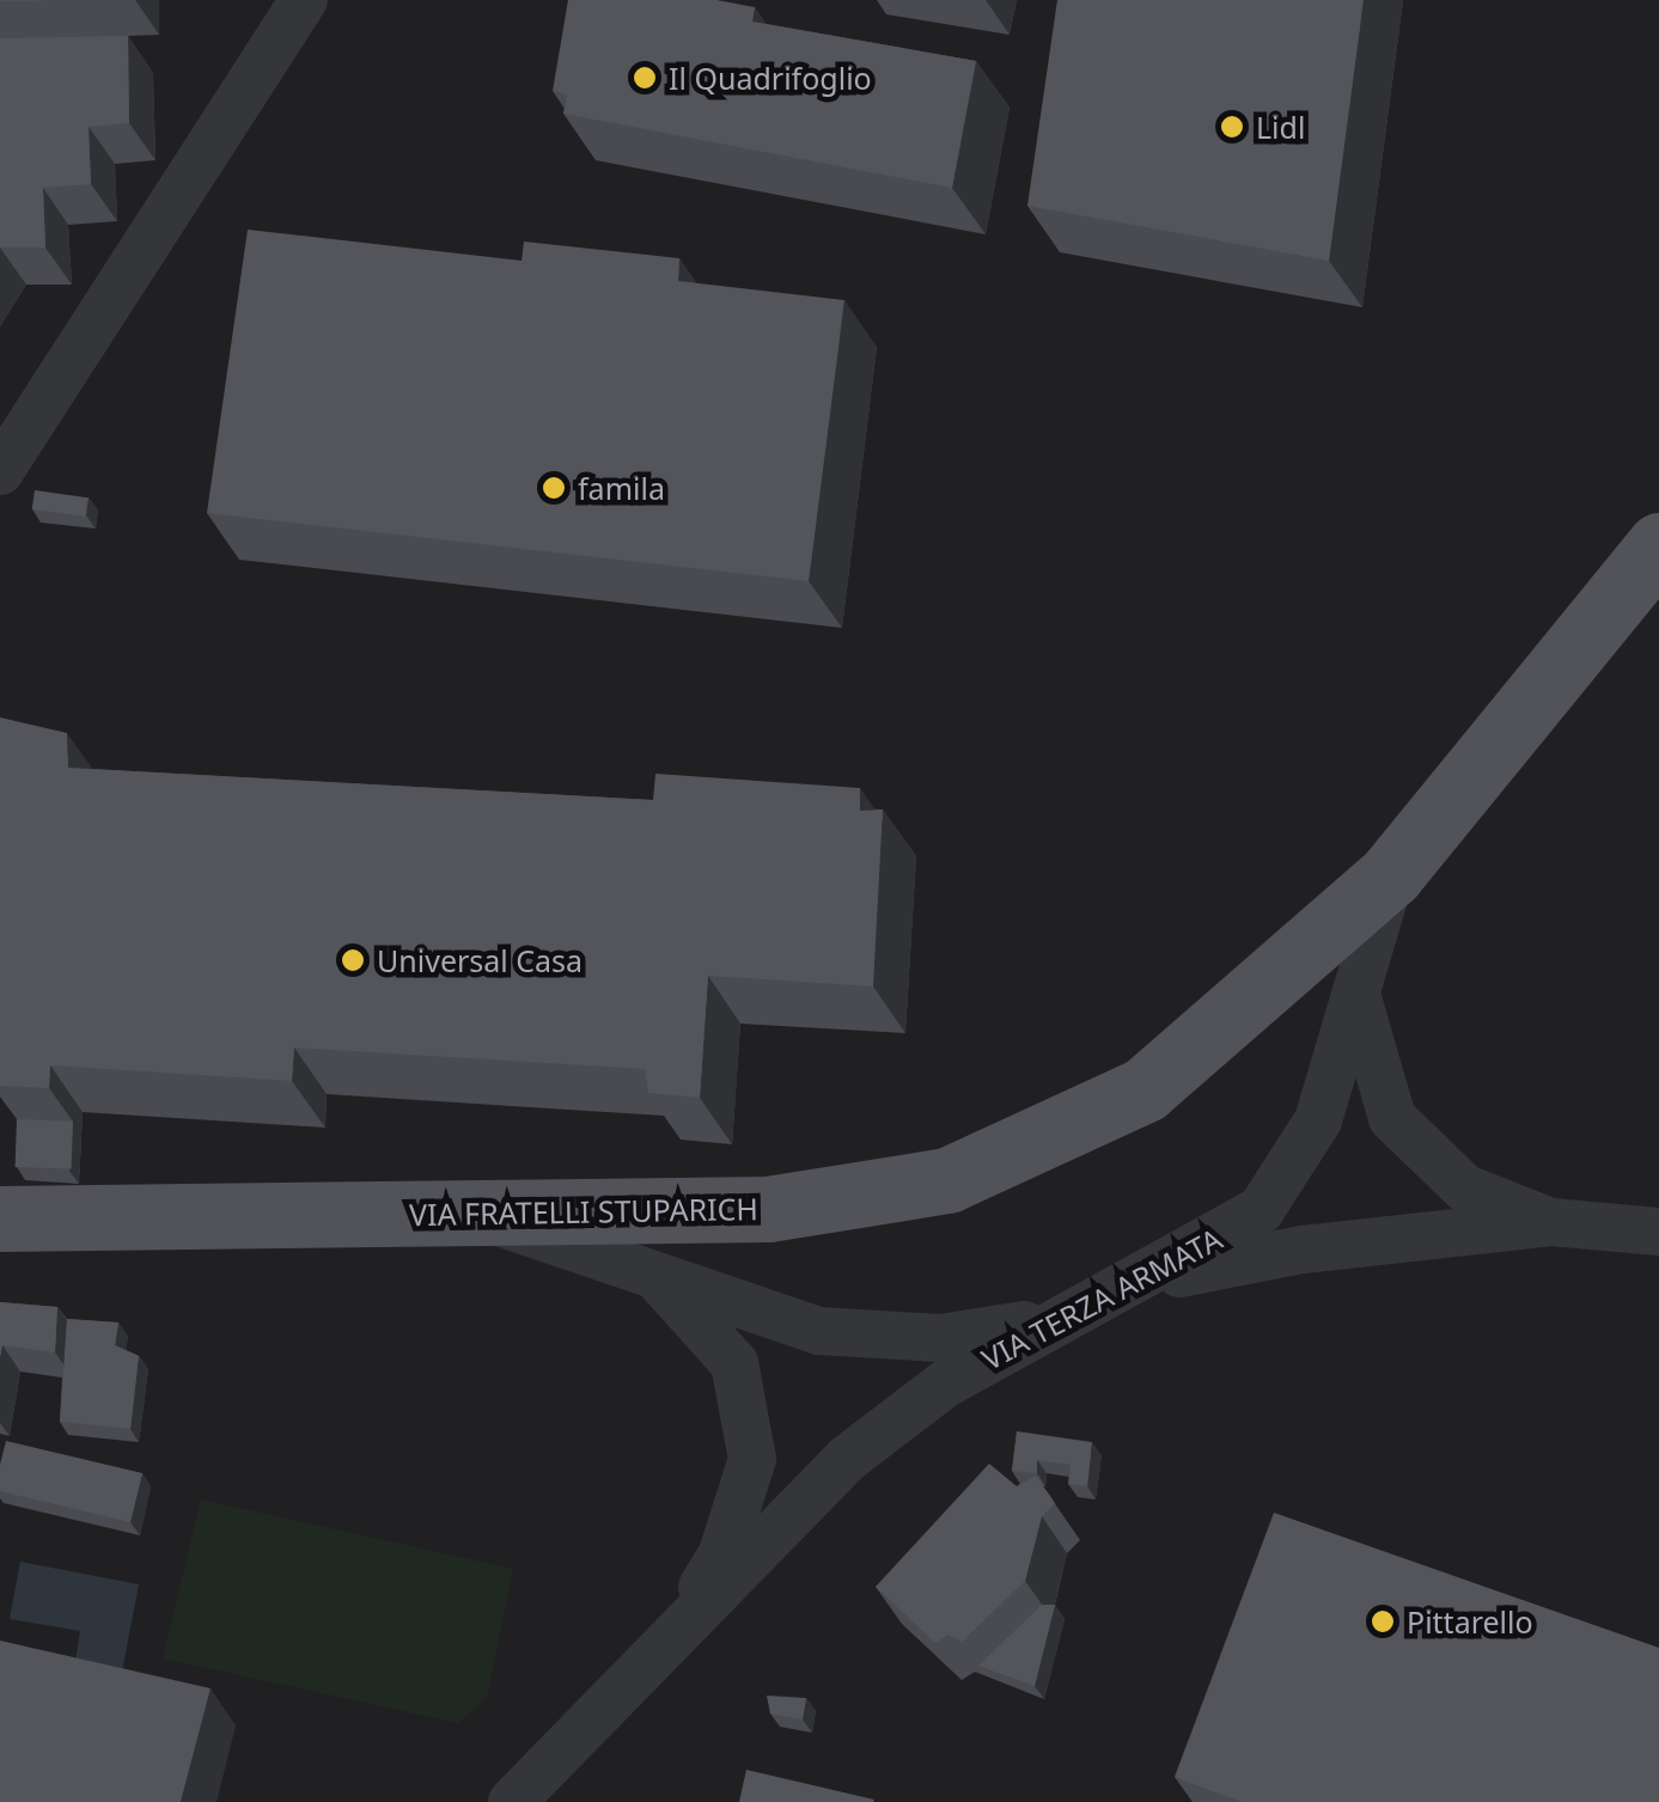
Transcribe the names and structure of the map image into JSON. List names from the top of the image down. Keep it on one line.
{"streets":{"main road":["VIA FRATELLI STUPARICH","VIA TERZA ARMATA"]},"crossings":[["VIA FRATELLI STUPARICH","VIA TERZA ARMATA"]],"places":["Il Quadrifoglio","Lidl","famila","Universal Casa","Pittarello"]}
